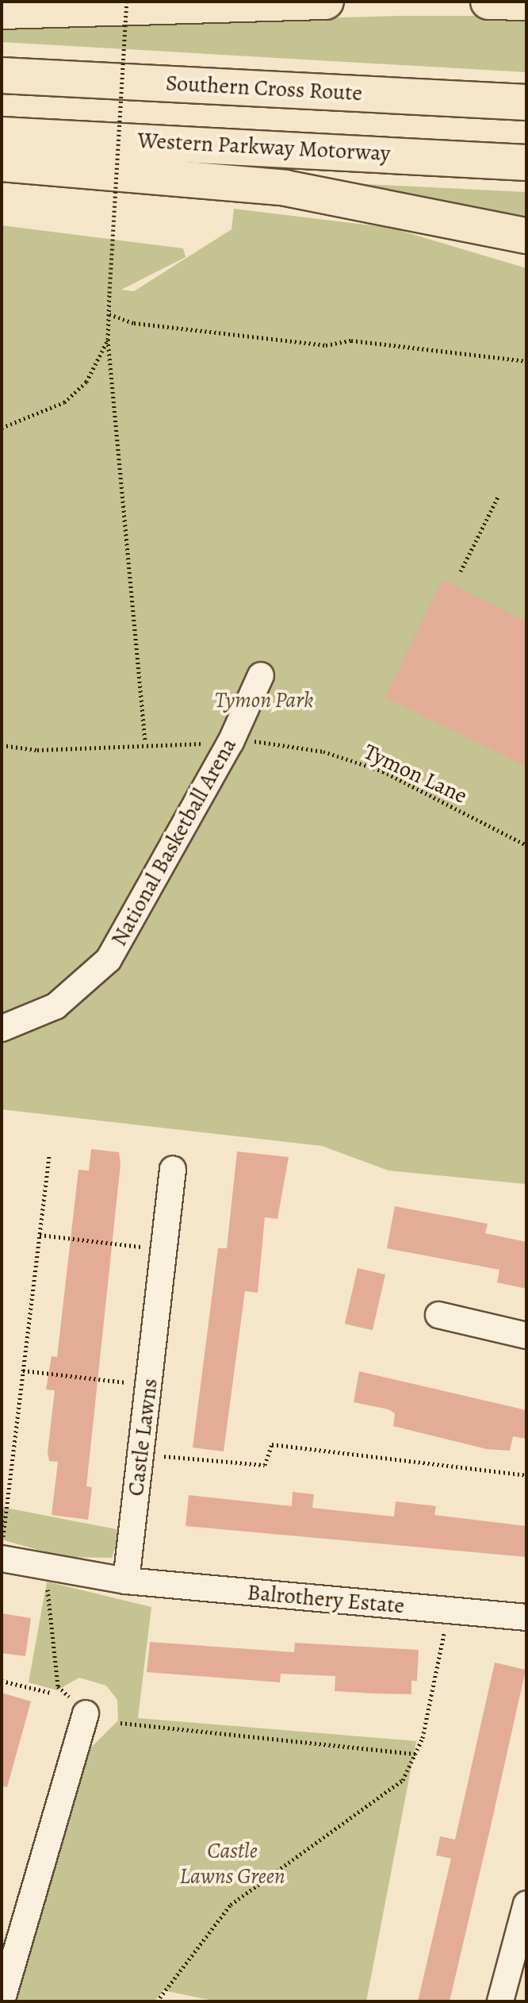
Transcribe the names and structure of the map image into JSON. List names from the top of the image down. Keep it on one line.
{"streets":{"highway":["Southern Cross Route","Western Parkway Motorway"],"street":["National Basketball Arena","Castle Lawns","Balrothery Estate"],"path":["Tymon Lane"]},"crossings":[["Castle Lawns","Balrothery Estate"]],"parks":["Tymon Park","Castle Lawns Green"]}
